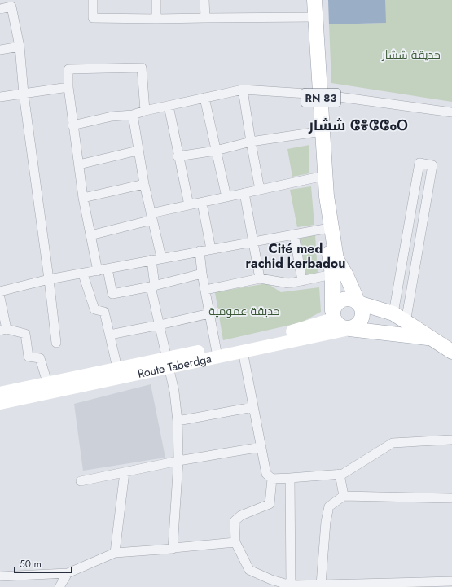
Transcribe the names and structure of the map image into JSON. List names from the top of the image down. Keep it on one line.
{"streets":{"main road":["RN 83","Route Taberdga"]},"crossings":[["RN 83","Route Taberdga"]],"districts":["ششار ⵛⴻⵛⵛⴰⵔ","Cité med rachid kerbadou"],"parks":["حديقة ششار","حديقة عمومية"],"scale_bar":"50 m"}
